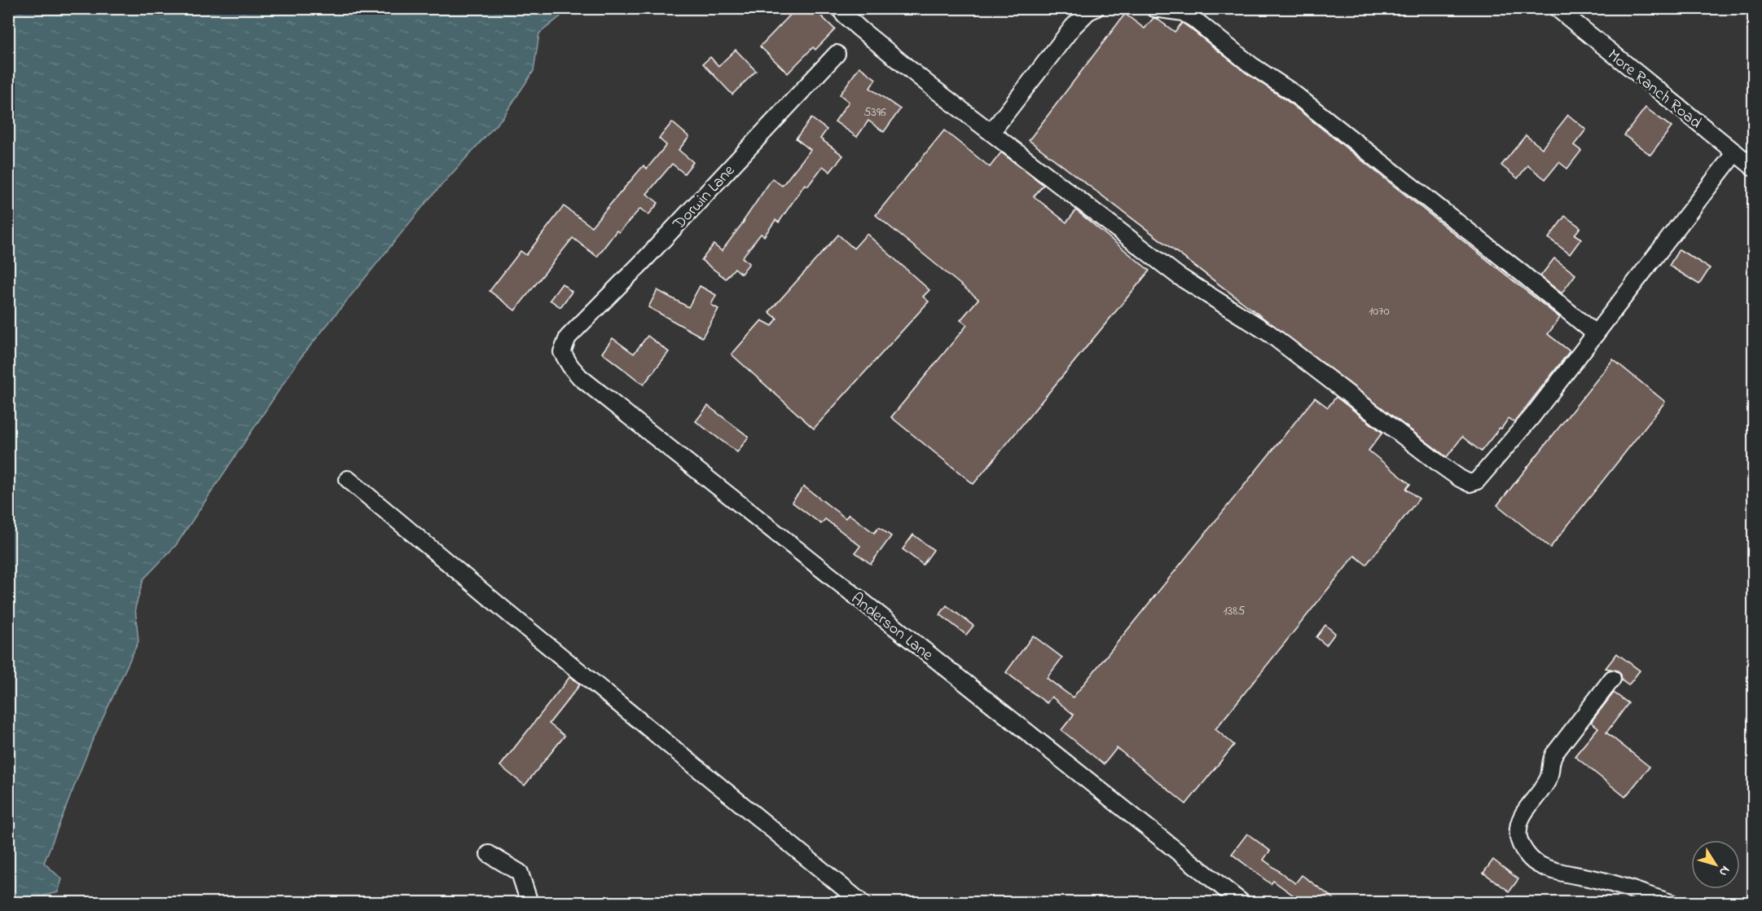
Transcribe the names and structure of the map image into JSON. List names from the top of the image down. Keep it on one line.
{"streets":{"street":["More Ranch Road","Dorwin Lane","Anderson Lane"]},"crossings":[["Dorwin Lane","Anderson Lane"]],"house_numbers":["5396","1070","1385"],"north":"bottom right"}
